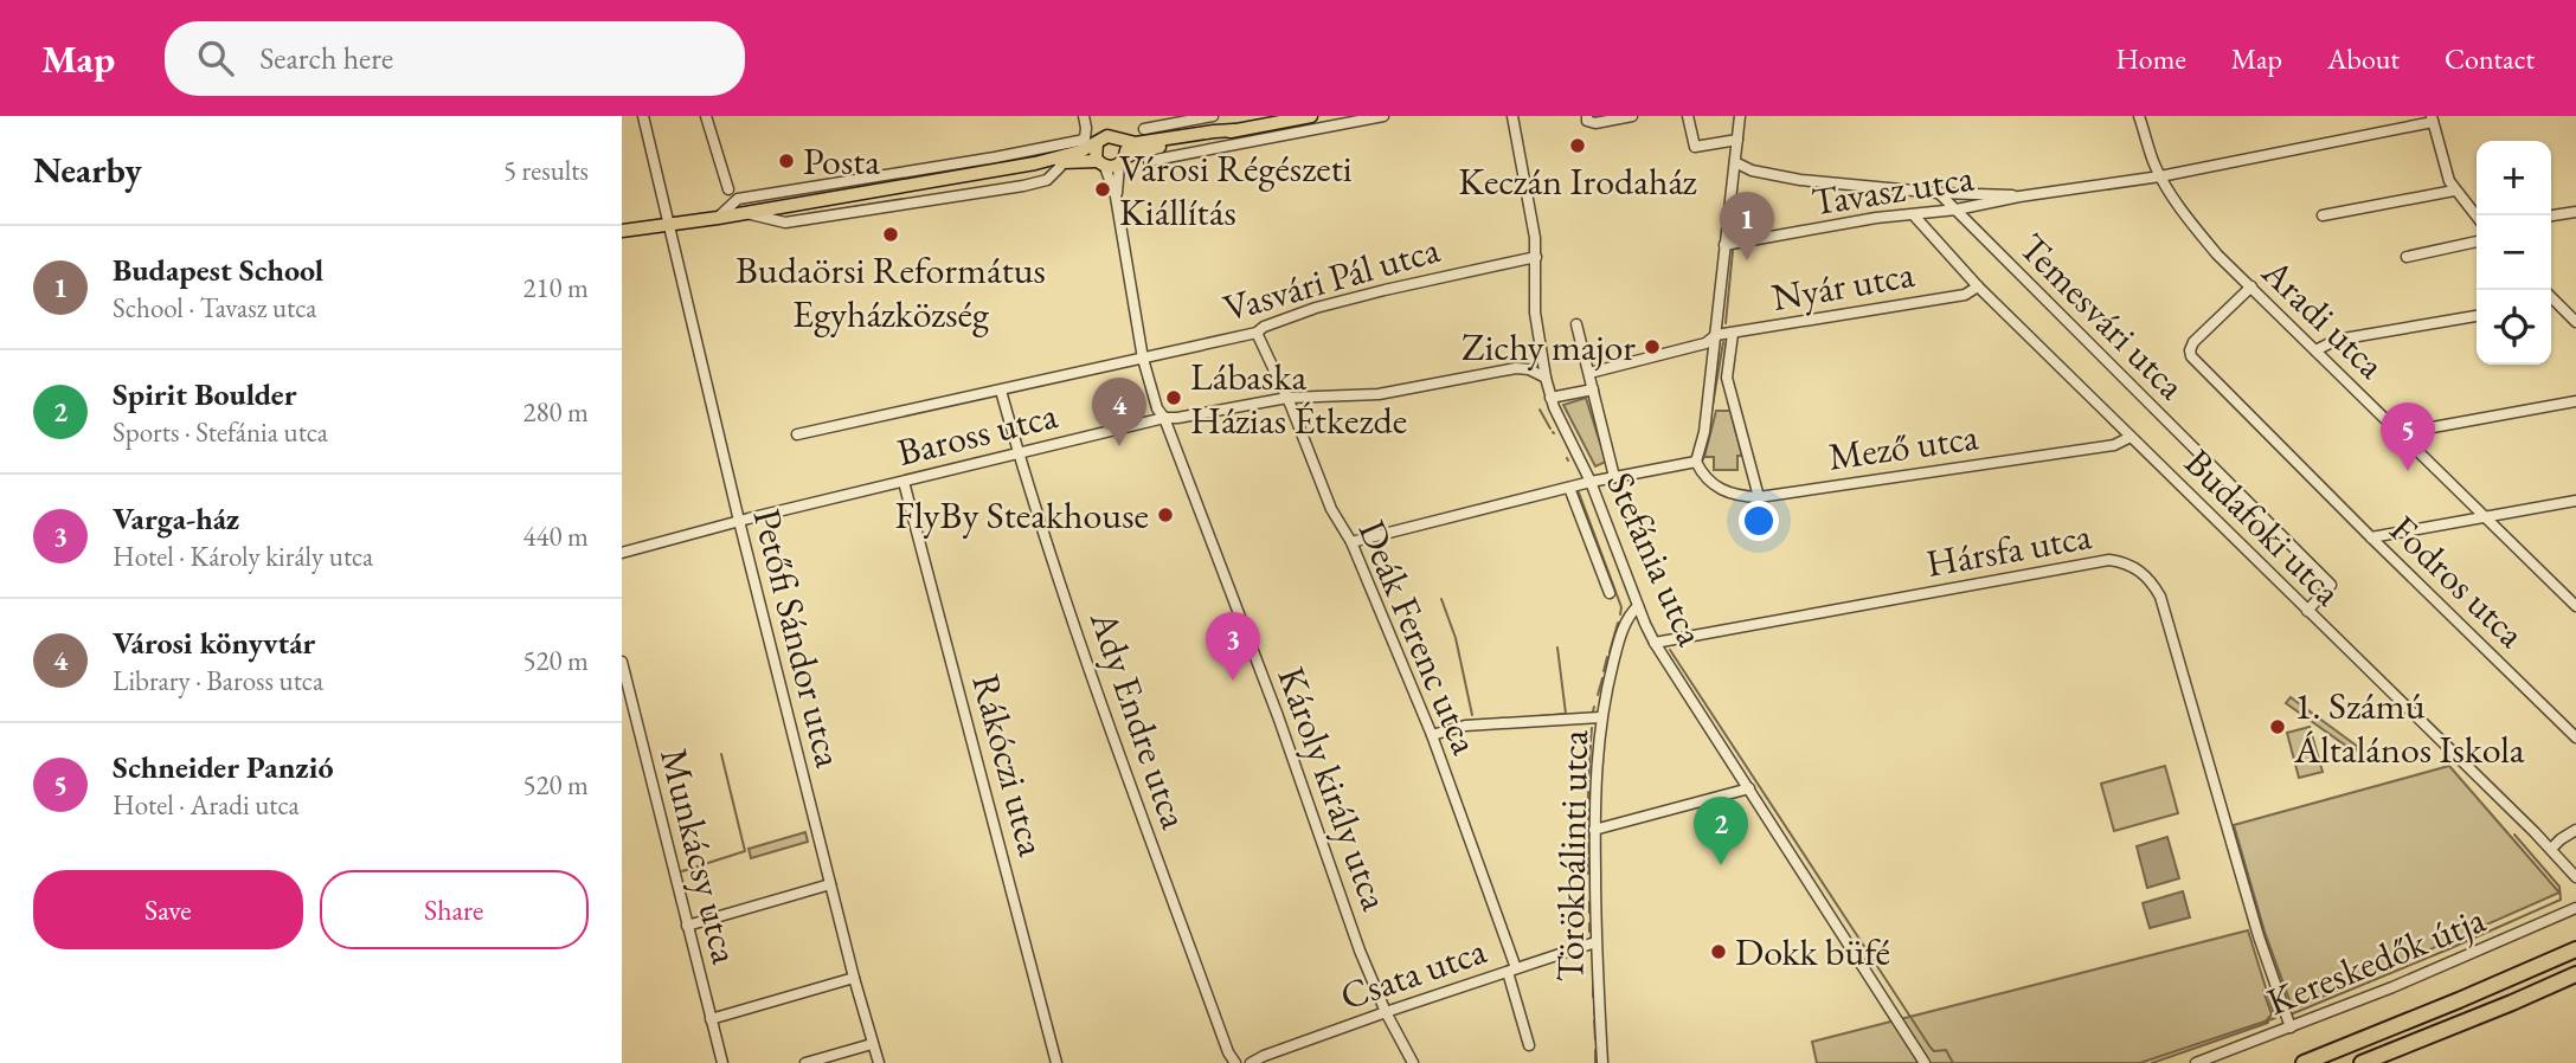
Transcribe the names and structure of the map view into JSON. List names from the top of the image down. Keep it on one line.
{"streets":{"street":["Tavasz utca","Vasvári Pál utca","Nyár utca","Temesvári utca","Aradi utca","Baross utca","Mező utca","Budafoki utca","Hársfa utca","Stefánia utca","Fodros utca","Deák Ferenc utca","Petőfi Sándor utca","Ady Endre utca","Rákóczi utca","Károly király utca","Munkácsy utca","Törökbálinti utca","Kereskedők útja","Csata utca"]},"crossings":[["Tavasz utca","Temesvári utca"],["Tavasz utca","Aradi utca"],["Tavasz utca","Budafoki utca"],["Vasvári Pál utca","Stefánia utca"],["Vasvári Pál utca","Deák Ferenc utca"],["Vasvári Pál utca","Ady Endre utca"],["Vasvári Pál utca","Károly király utca"],["Nyár utca","Budafoki utca"],["Temesvári utca","Budafoki utca"],["Aradi utca","Fodros utca"],["Baross utca","Stefánia utca"],["Baross utca","Deák Ferenc utca"],["Baross utca","Petőfi Sándor utca"],["Baross utca","Ady Endre utca"],["Baross utca","Rákóczi utca"],["Baross utca","Károly király utca"],["Mező utca","Budafoki utca"],["Hársfa utca","Stefánia utca"],["Hársfa utca","Kereskedők útja"],["Stefánia utca","Törökbálinti utca"],["Deák Ferenc utca","Csata utca"],["Károly király utca","Csata utca"],["Törökbálinti utca","Csata utca"]],"places":["Keczán Irodaház","Posta","Városi Régészeti Kiállítás","Budaörsi Református Egyházközség","Zichy major","Lábaska Házias Étkezde","FlyBy Steakhouse","1. Számú Általános Iskola","Dokk büfé"],"page":{"header":"Map","search":"Search here","nav":["Home","Map","About","Contact"],"heading":["Nearby","5 results"],"map_buttons":["+","−"],"pins":["1","4","5","3","2"],"list":[{"mark":"1","name":"Budapest School","note":"School · Tavasz utca","value":"210 m"},{"mark":"2","name":"Spirit Boulder","note":"Sports · Stefánia utca","value":"280 m"},{"mark":"3","name":"Varga-ház","note":"Hotel · Károly király utca","value":"440 m"},{"mark":"4","name":"Városi könyvtár","note":"Library · Baross utca","value":"520 m"},{"mark":"5","name":"Schneider Panzió","note":"Hotel · Aradi utca","value":"520 m"}],"buttons":["Save","Share"]}}
